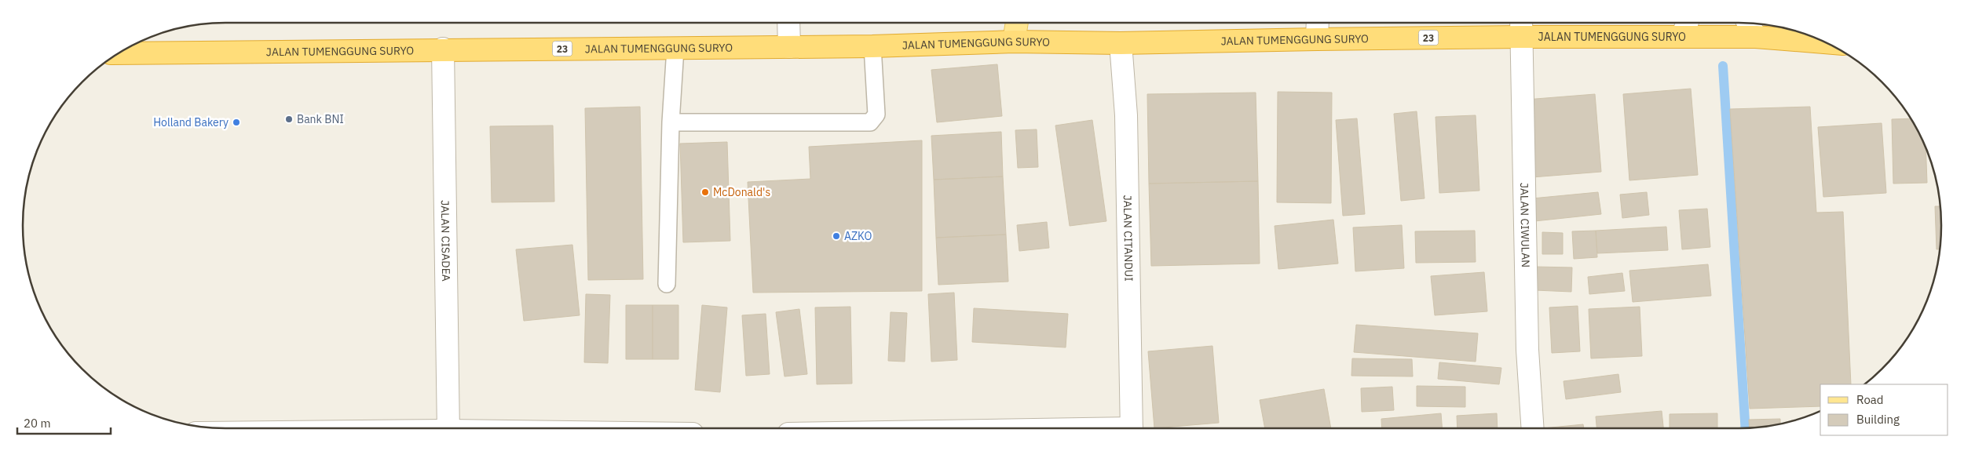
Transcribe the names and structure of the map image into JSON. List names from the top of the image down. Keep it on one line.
{"streets":{"highway":["JALAN TUMENGGUNG SURYO","23"],"street":["JALAN CIWULAN","JALAN CITANDUI","JALAN CISADEA"]},"crossings":[["JALAN TUMENGGUNG SURYO","JALAN CIWULAN"],["JALAN TUMENGGUNG SURYO","JALAN CITANDUI"],["JALAN TUMENGGUNG SURYO","JALAN CISADEA"]],"places":["Bank BNI","Holland Bakery","McDonald's","AZKO"],"legend":["Road","Building"],"scale_bar":"20 m"}
